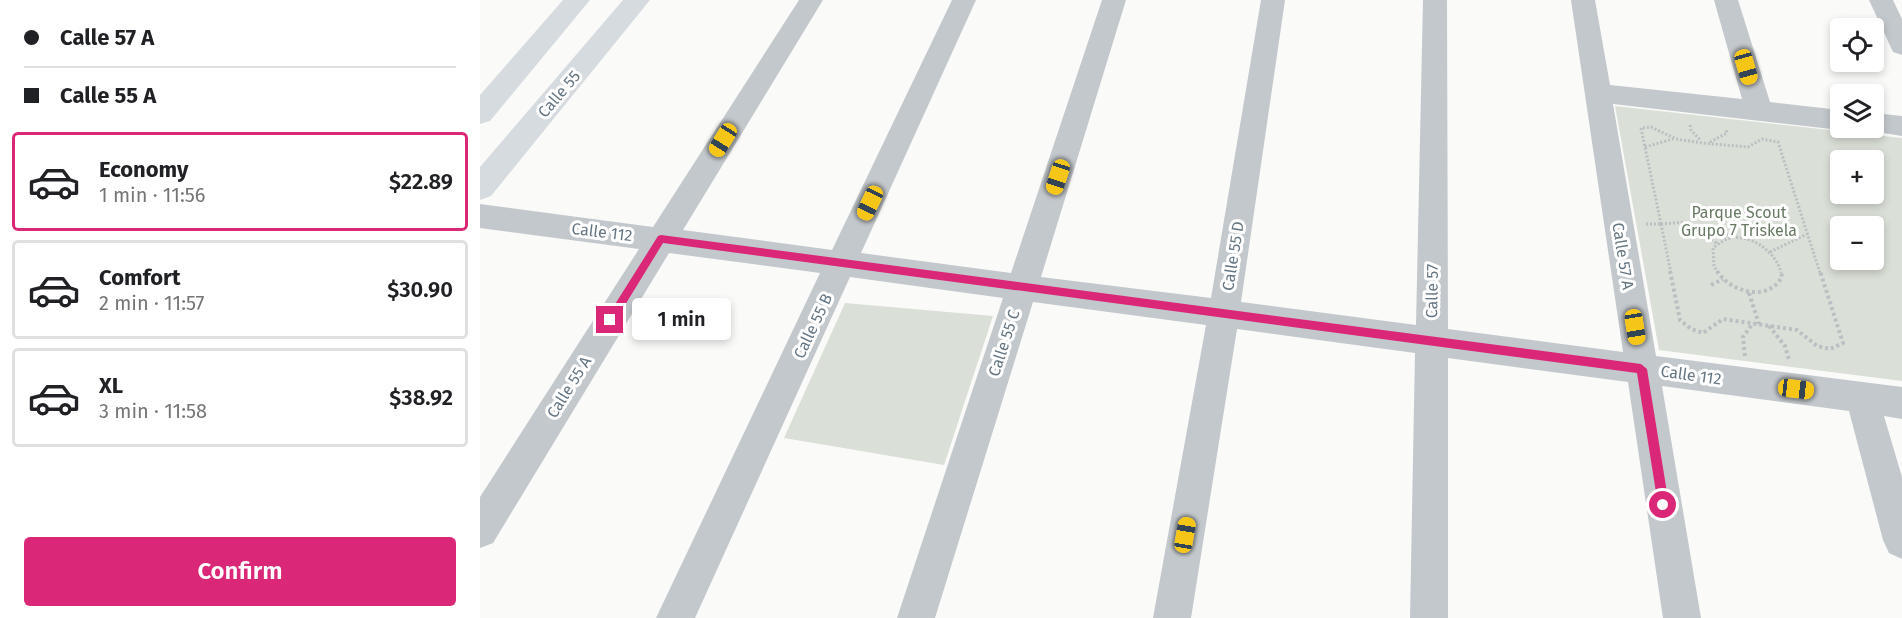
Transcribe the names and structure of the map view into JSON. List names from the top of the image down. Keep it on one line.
{"streets":{"main road":["Calle 55"],"street":["Calle 112","Calle 55 D","Calle 57 A","Calle 57","Calle 55 B","Calle 55 C","Calle 55 A"]},"crossings":[["Calle 112","Calle 55 D"],["Calle 112","Calle 57 A"],["Calle 112","Calle 57"],["Calle 112","Calle 55 B"],["Calle 112","Calle 55 C"],["Calle 112","Calle 55 A"]],"parks":["Parque Scout Grupo 7 Triskela"],"page":{"banner":["Calle 57 A","Calle 55 A"],"map_buttons":["+","−"],"list":[{"name":"Economy","note":"1 min · 11:56","value":"$22.89"},{"name":"Comfort","note":"2 min · 11:57","value":"$30.90"},{"name":"XL","note":"3 min · 11:58","value":"$38.92"}],"bubble":"1 min","buttons":"Confirm"}}
